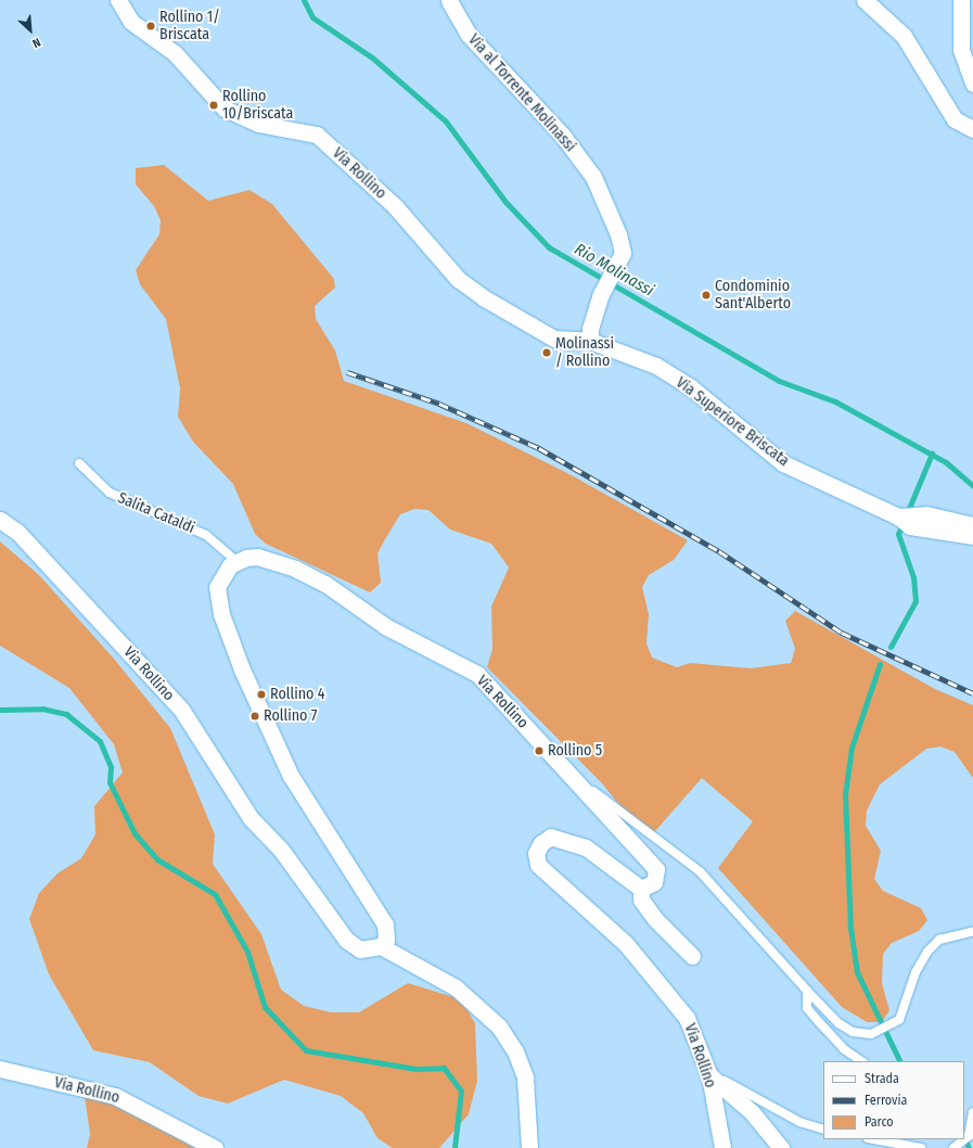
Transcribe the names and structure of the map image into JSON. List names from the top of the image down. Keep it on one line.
{"streets":{"street":["Via al Torrente Molinassi","Via Rollino","Via Superiore Briscata"],"lane":["Salita Cataldi"]},"crossings":[["Via al Torrente Molinassi","Via Rollino"],["Via al Torrente Molinassi","Via Superiore Briscata"],["Via Rollino","Via Superiore Briscata"],["Via Rollino","Salita Cataldi"]],"water":["Rio Molinassi"],"places":["Rollino 1/ Briscata","Rollino 10/Briscata","Condominio Sant'Alberto","Molinassi / Rollino","Rollino 4","Rollino 7","Rollino 5"],"legend":["Strada","Ferrovia","Parco"],"north":"bottom right"}
